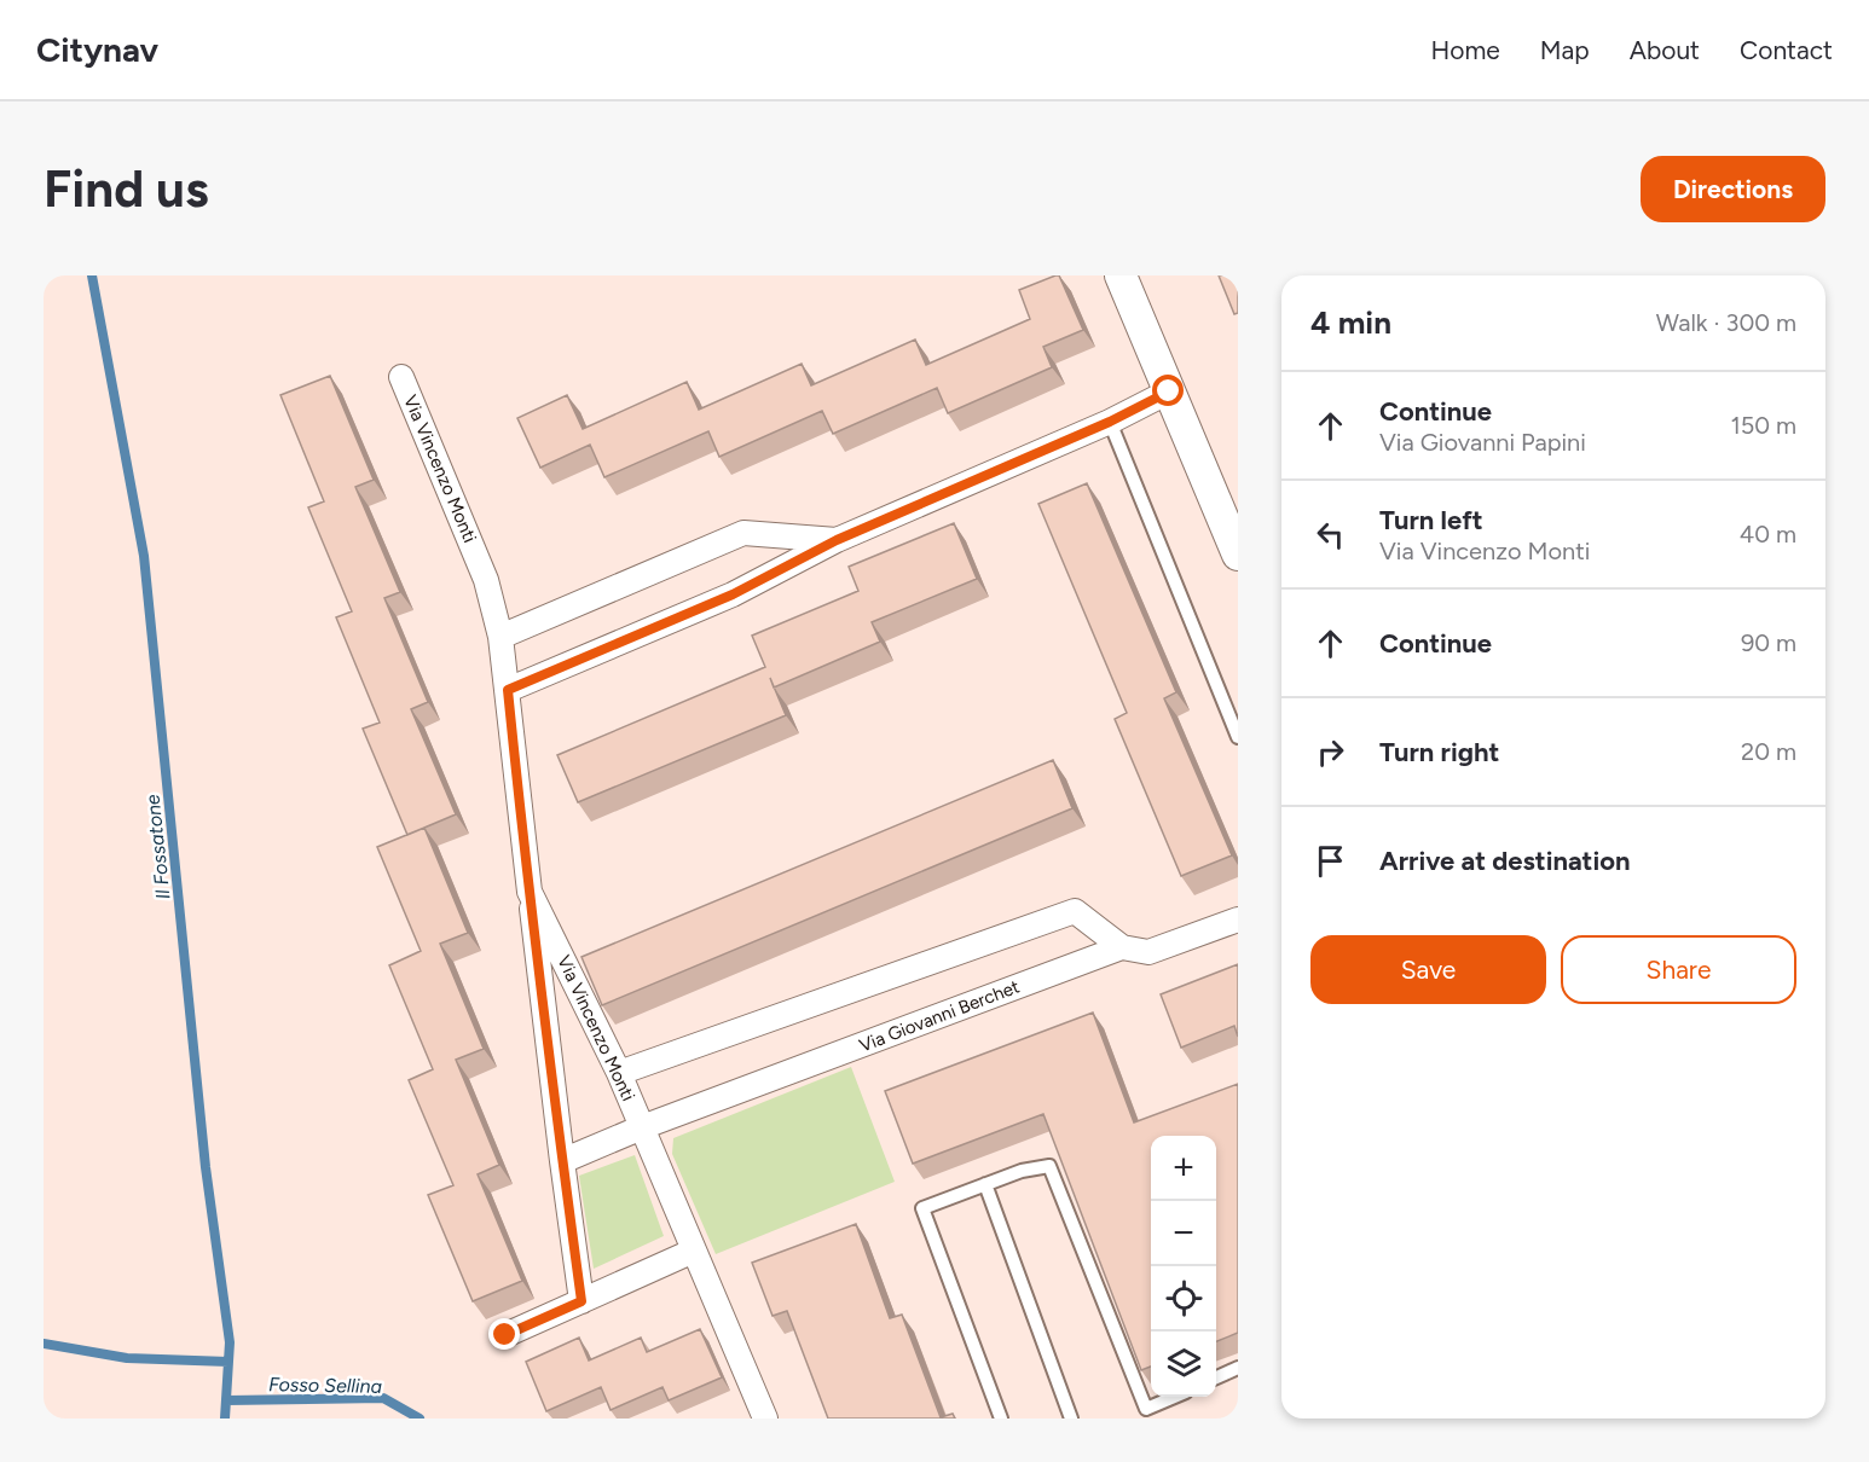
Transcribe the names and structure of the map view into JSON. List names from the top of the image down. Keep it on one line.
{"streets":{"street":["Via Vincenzo Monti","Via Giovanni Berchet"]},"crossings":[["Via Vincenzo Monti","Via Giovanni Berchet"]],"water":["Il Fossatone","Fosso Sellina"],"page":{"header":"Citynav","nav":["Home","Map","About","Contact"],"buttons":["Directions",["Save","Share"]],"title":"Find us","heading":["4 min","Walk · 300 m"],"list":[["Continue","Via Giovanni Papini","150 m"],["Turn left","Via Vincenzo Monti","40 m"],["Continue","90 m"],["Turn right","20 m"],"Arrive at destination"],"map_buttons":["+","−"]}}
